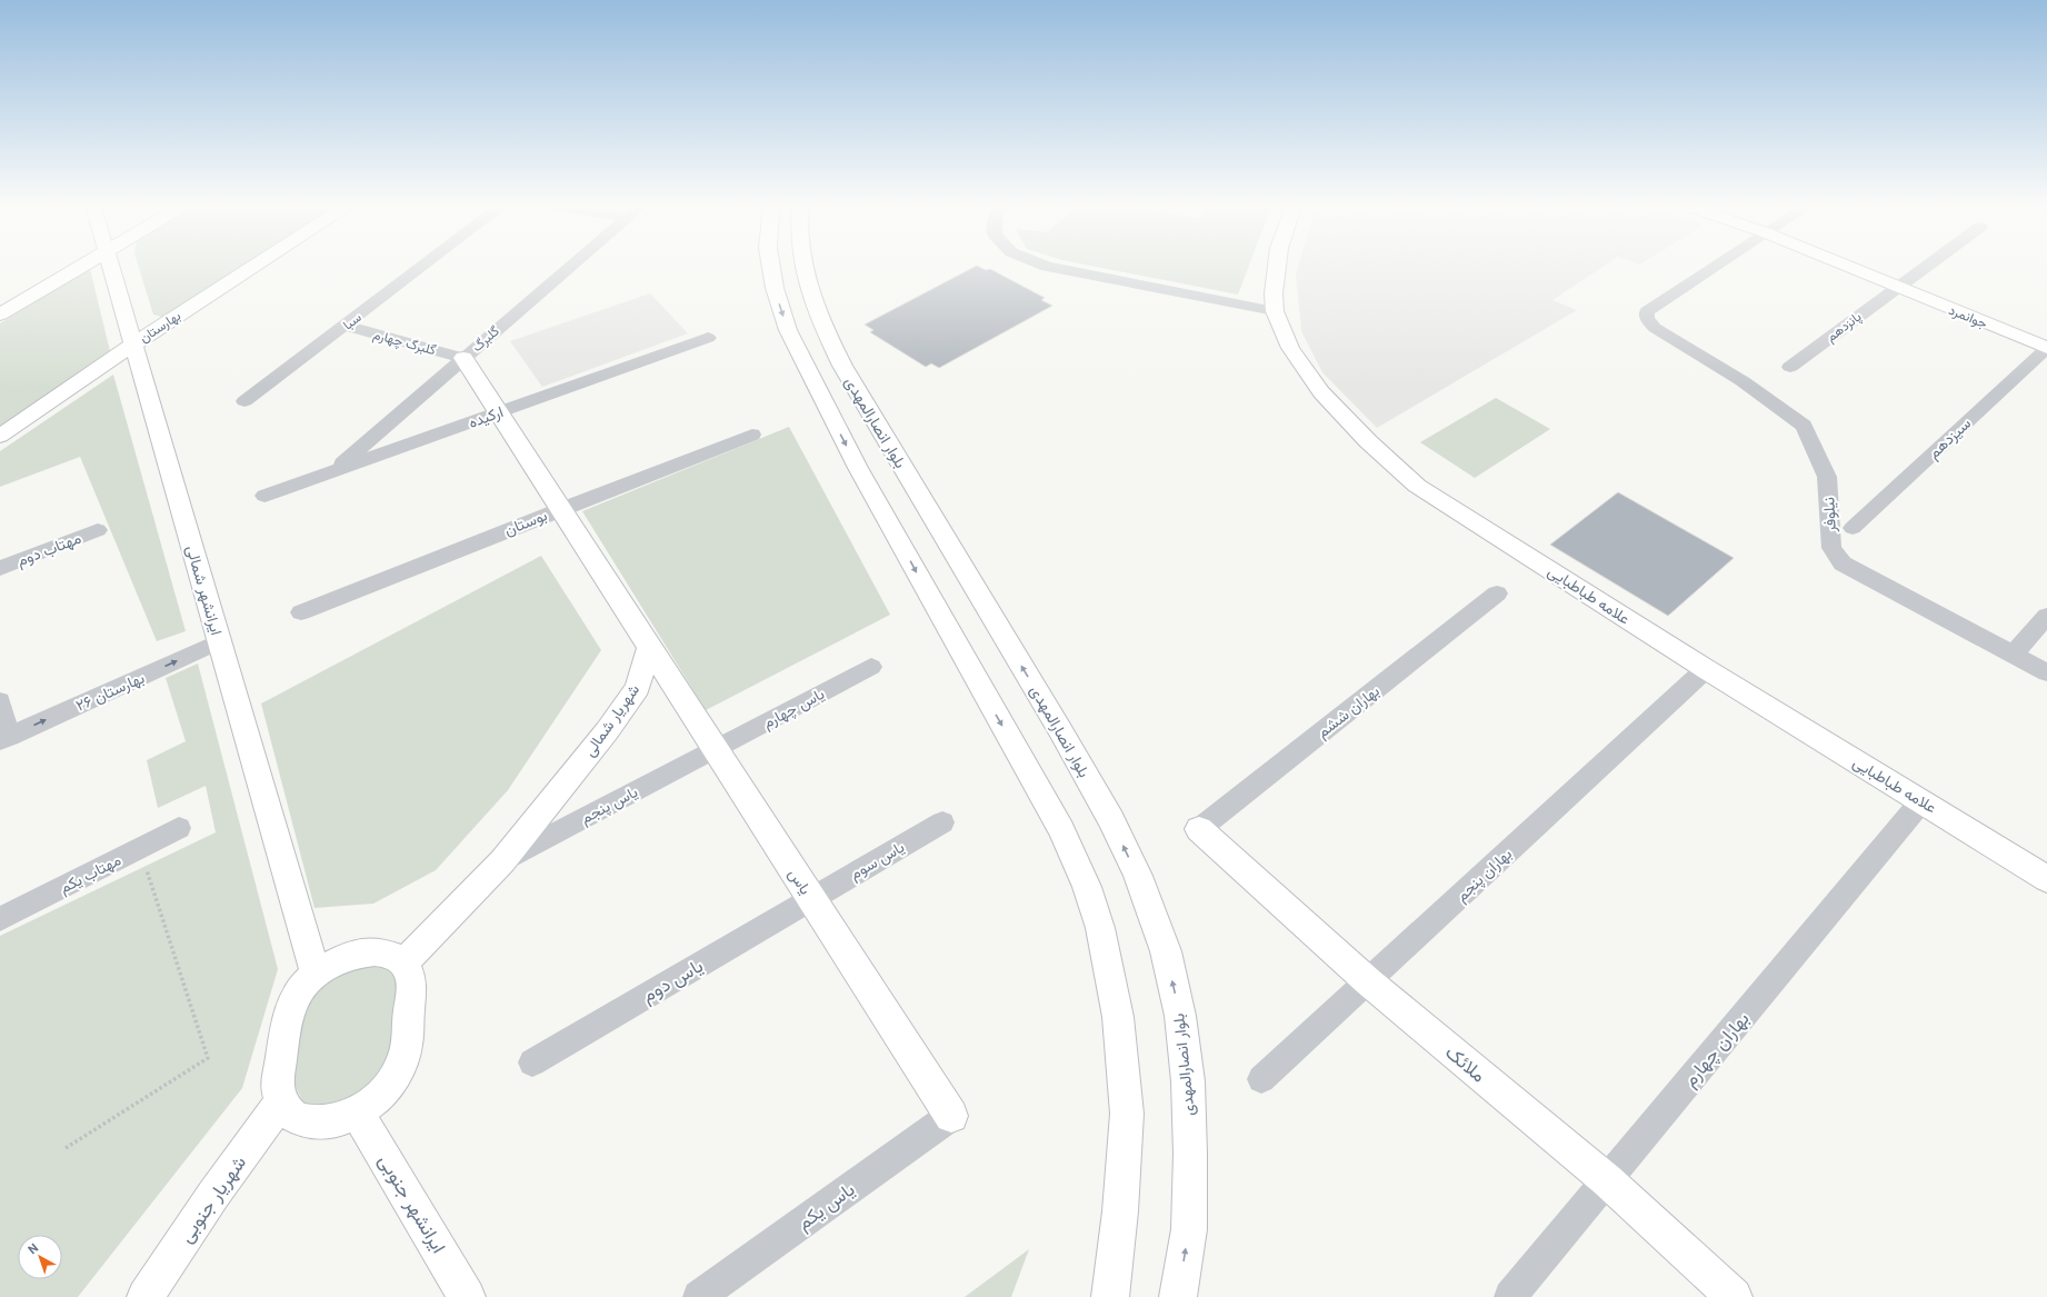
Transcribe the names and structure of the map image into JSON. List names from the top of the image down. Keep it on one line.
{"streets":{"street":["جوانمرد","سبا","بهارستان","پانزدهم","گلبرگ","گلبرگ چهارم","ارکیده","بلوار انصارالمهدی","سیزدهم","نیلوفر","بوستان","مهتاب دوم","ایرانشهر شمالی","علامه طباطبایی","بهارستان ۲۶","یاس چهارم","بهاران ششم","شهریار شمالی","یاس پنجم","یاس سوم","مهتاب یکم","بهاران پنجم","یاس","یاس دوم","بهاران چهارم","ملائک","شهریار جنوبی","ایرانشهر جنوبی","یاس یکم"]},"crossings":[["جوانمرد","پانزدهم"],["جوانمرد","سیزدهم"],["سبا","گلبرگ چهارم"],["بهارستان","ایرانشهر شمالی"],["گلبرگ","گلبرگ چهارم"],["گلبرگ","ارکیده"],["ایرانشهر شمالی","بهارستان ۲۶"],["ایرانشهر شمالی","شهریار شمالی"],["ایرانشهر شمالی","شهریار جنوبی"],["ایرانشهر شمالی","ایرانشهر جنوبی"],["علامه طباطبایی","بهاران پنجم"],["علامه طباطبایی","بهاران چهارم"],["یاس چهارم","یاس پنجم"],["یاس چهارم","یاس"],["بهاران ششم","ملائک"],["شهریار شمالی","یاس پنجم"],["شهریار شمالی","یاس"],["شهریار شمالی","شهریار جنوبی"],["شهریار شمالی","ایرانشهر جنوبی"],["یاس پنجم","یاس"],["یاس سوم","یاس"],["یاس سوم","یاس دوم"],["بهاران پنجم","ملائک"],["یاس","یاس دوم"],["یاس","یاس یکم"],["بهاران چهارم","ملائک"],["شهریار جنوبی","ایرانشهر جنوبی"]],"one_way":["بهارستان ۲۶"],"north":"top left"}
